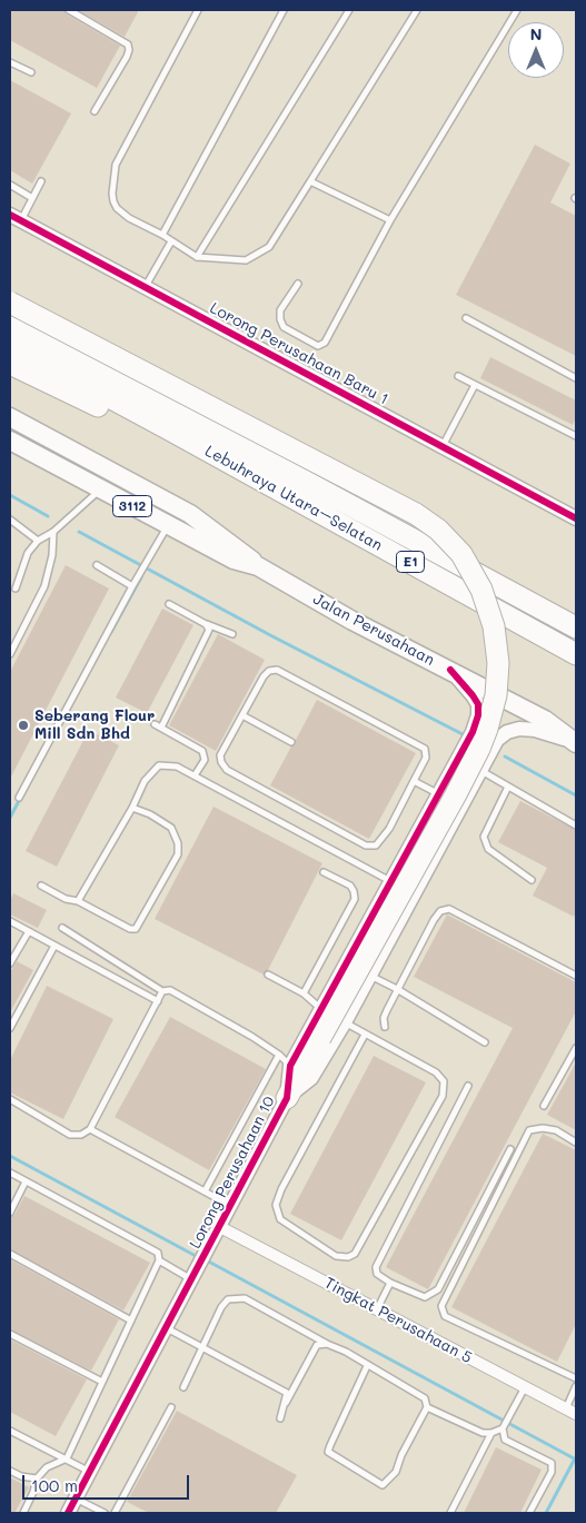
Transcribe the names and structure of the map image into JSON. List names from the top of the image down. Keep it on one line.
{"streets":{"highway":["Lebuhraya Utara–Selatan","E1"],"main road":["3112","Jalan Perusahaan"],"street":["Lorong Perusahaan Baru 1","Lorong Perusahaan 10","Tingkat Perusahaan 5"]},"crossings":[["Jalan Perusahaan","Lorong Perusahaan 10"],["Lorong Perusahaan 10","Tingkat Perusahaan 5"]],"places":["Seberang Flour Mill Sdn Bhd"],"scale_bar":"100 m","north":"top"}
